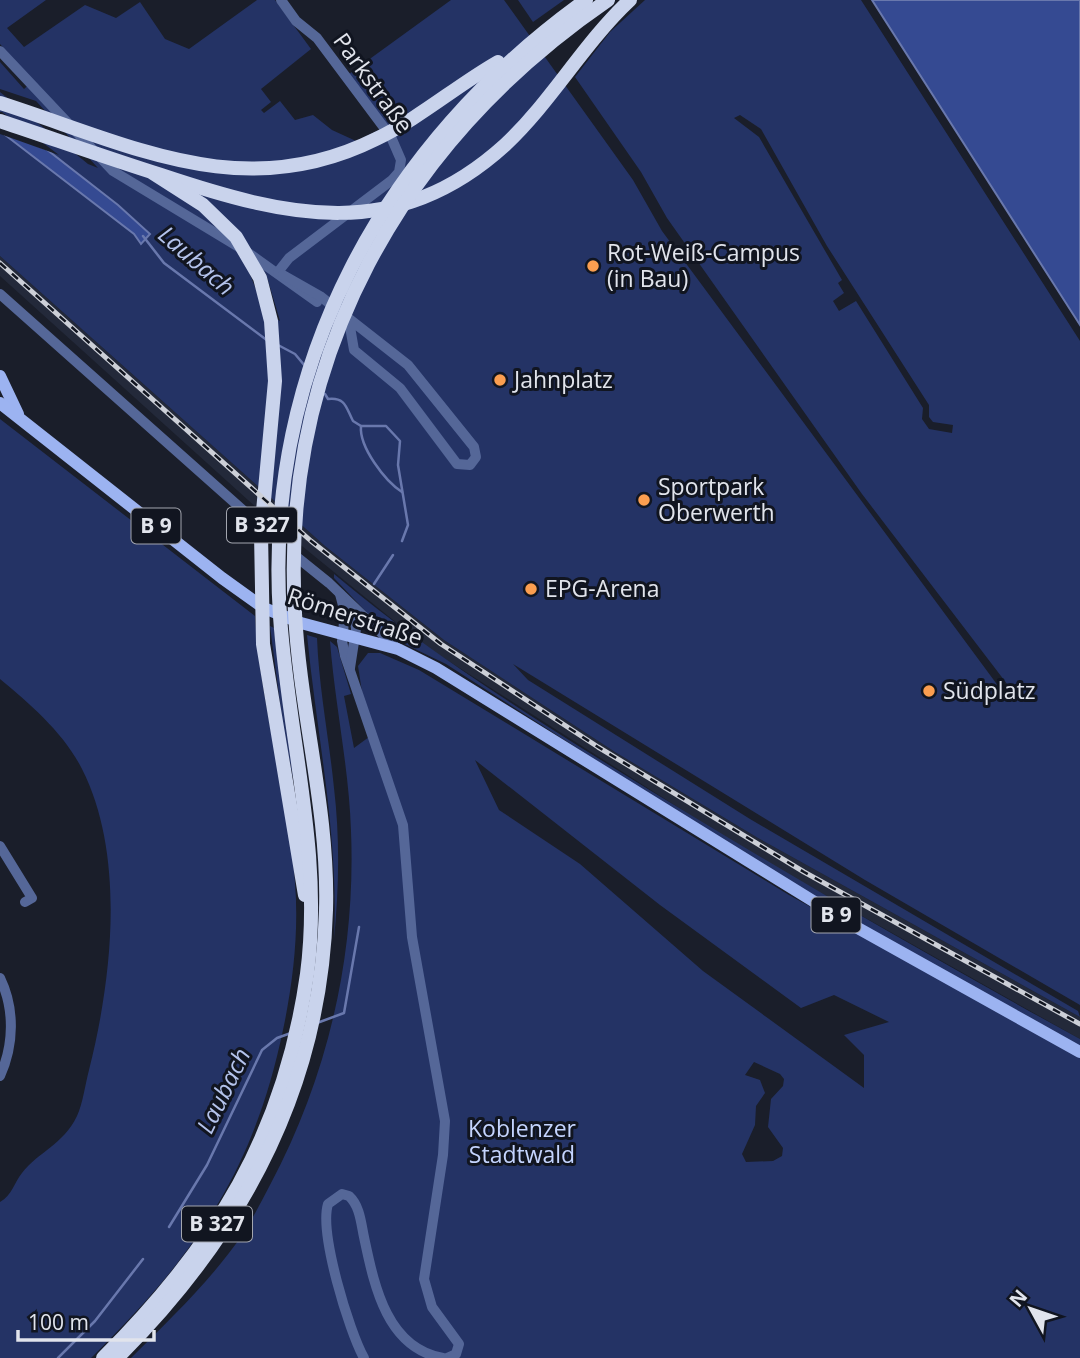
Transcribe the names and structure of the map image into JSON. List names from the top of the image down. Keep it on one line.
{"streets":{"highway":["B 327"],"main road":["B 9","Römerstraße"],"street":["Parkstraße"]},"water":["Laubach"],"parks":["Koblenzer Stadtwald"],"places":["Rot-Weiß-Campus (in Bau)","Jahnplatz","Sportpark Oberwerth","EPG-Arena","Südplatz"],"scale_bar":"100 m","north":"top left"}
